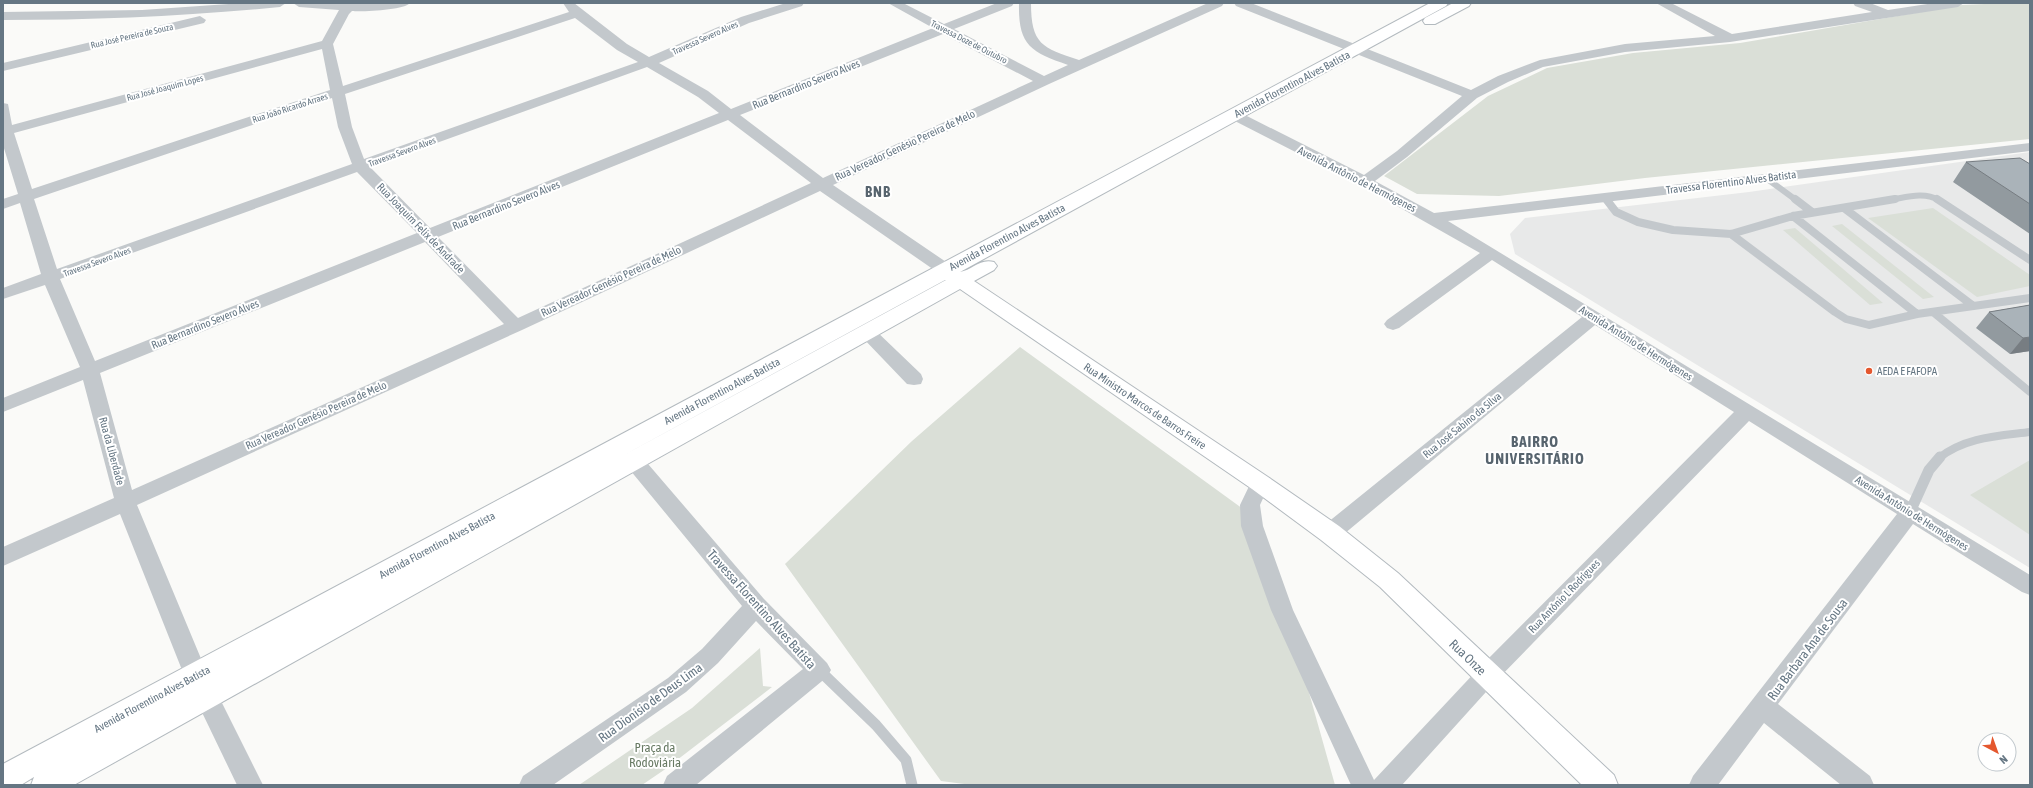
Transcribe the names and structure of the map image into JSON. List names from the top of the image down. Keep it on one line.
{"streets":{"main road":["Avenida Florentino Alves Batista","Rua Ministro Marcos de Barros Freire","Rua Onze"],"street":["Rua José Pereira de Souza","Travessa Severo Alves","Travessa Doze de Outubro","Rua Bernardino Severo Alves","Rua José Joaquim Lopes","Rua João Ricardo Arraes","Rua Vereador Genésio Pereira de Melo","Avenida Antônio de Hermógenes","Travessa Florentino Alves Batista","Rua Joaquim Felix de Andrade","Rua José Sabino da Silva","Rua da Liberdade","Rua Antônio L Rodrigues","Rua Barbara Ana de Sousa","Rua Dionísio de Deus Lima"]},"crossings":[["Travessa Severo Alves","Rua Joaquim Felix de Andrade"],["Travessa Severo Alves","Rua da Liberdade"],["Travessa Doze de Outubro","Rua Bernardino Severo Alves"],["Travessa Doze de Outubro","Rua Vereador Genésio Pereira de Melo"],["Rua Bernardino Severo Alves","Rua Joaquim Felix de Andrade"],["Rua Bernardino Severo Alves","Rua da Liberdade"],["Avenida Florentino Alves Batista","Avenida Antônio de Hermógenes"],["Avenida Florentino Alves Batista","Travessa Florentino Alves Batista"],["Avenida Florentino Alves Batista","Rua Ministro Marcos de Barros Freire"],["Avenida Florentino Alves Batista","Rua da Liberdade"],["Rua José Joaquim Lopes","Rua Joaquim Felix de Andrade"],["Rua José Joaquim Lopes","Rua da Liberdade"],["Rua João Ricardo Arraes","Rua Joaquim Felix de Andrade"],["Rua João Ricardo Arraes","Rua da Liberdade"],["Rua Vereador Genésio Pereira de Melo","Rua Joaquim Felix de Andrade"],["Rua Vereador Genésio Pereira de Melo","Rua da Liberdade"],["Avenida Antônio de Hermógenes","Travessa Florentino Alves Batista"],["Avenida Antônio de Hermógenes","Rua José Sabino da Silva"],["Avenida Antônio de Hermógenes","Rua Antônio L Rodrigues"],["Avenida Antônio de Hermógenes","Rua Barbara Ana de Sousa"],["Travessa Florentino Alves Batista","Rua Dionísio de Deus Lima"],["Rua Ministro Marcos de Barros Freire","Rua José Sabino da Silva"],["Rua Ministro Marcos de Barros Freire","Rua Onze"],["Rua José Sabino da Silva","Rua Onze"],["Rua Antônio L Rodrigues","Rua Onze"]],"districts":["BNB","BAIRRO UNIVERSITÁRIO"],"parks":["Praça da Rodoviária"],"places":["AEDA E FAFOPA"],"north":"bottom right"}
